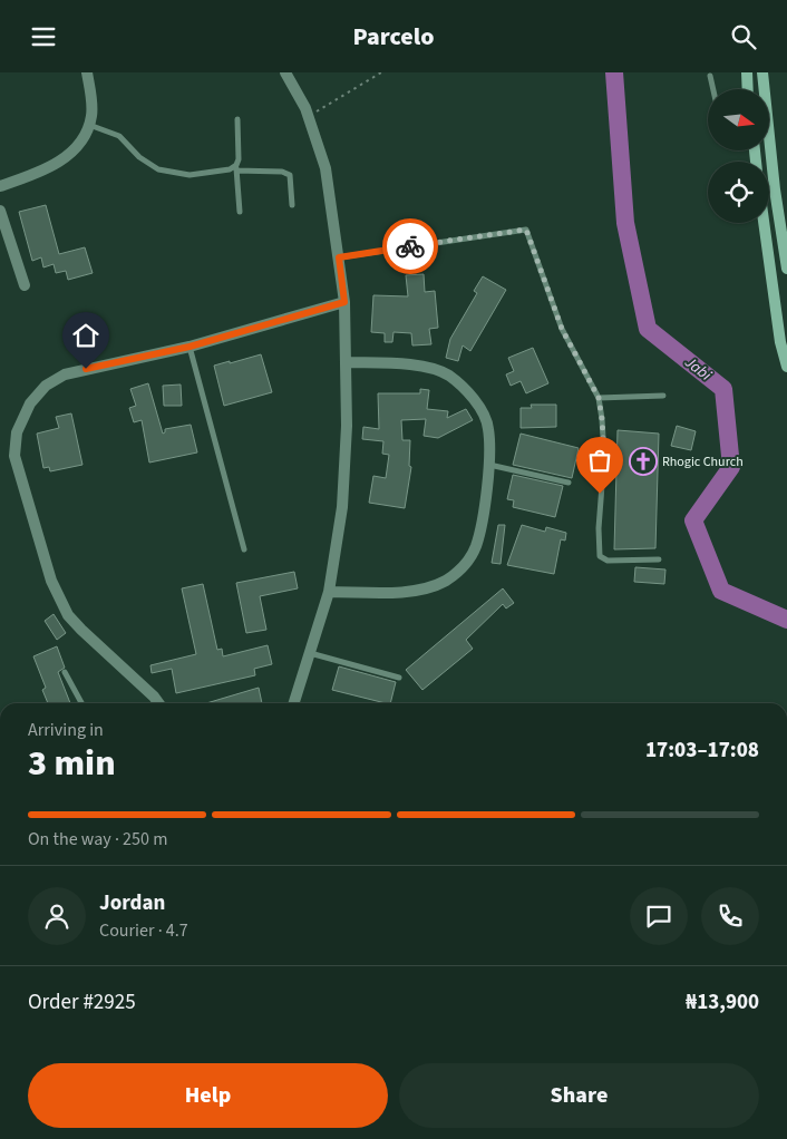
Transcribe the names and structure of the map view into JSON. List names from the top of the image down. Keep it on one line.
{"water":["Jabi"],"places":{"church":["Rhogic Church"]},"north":"right","page":{"header":"Parcelo","heading":["3 min","Arriving in","17:03–17:08"],"panel":["Jordan","Courier · 4.7","Order #2925","₦13,900"],"bar":"On the way · 250 m","buttons":["Help","Share"]}}
